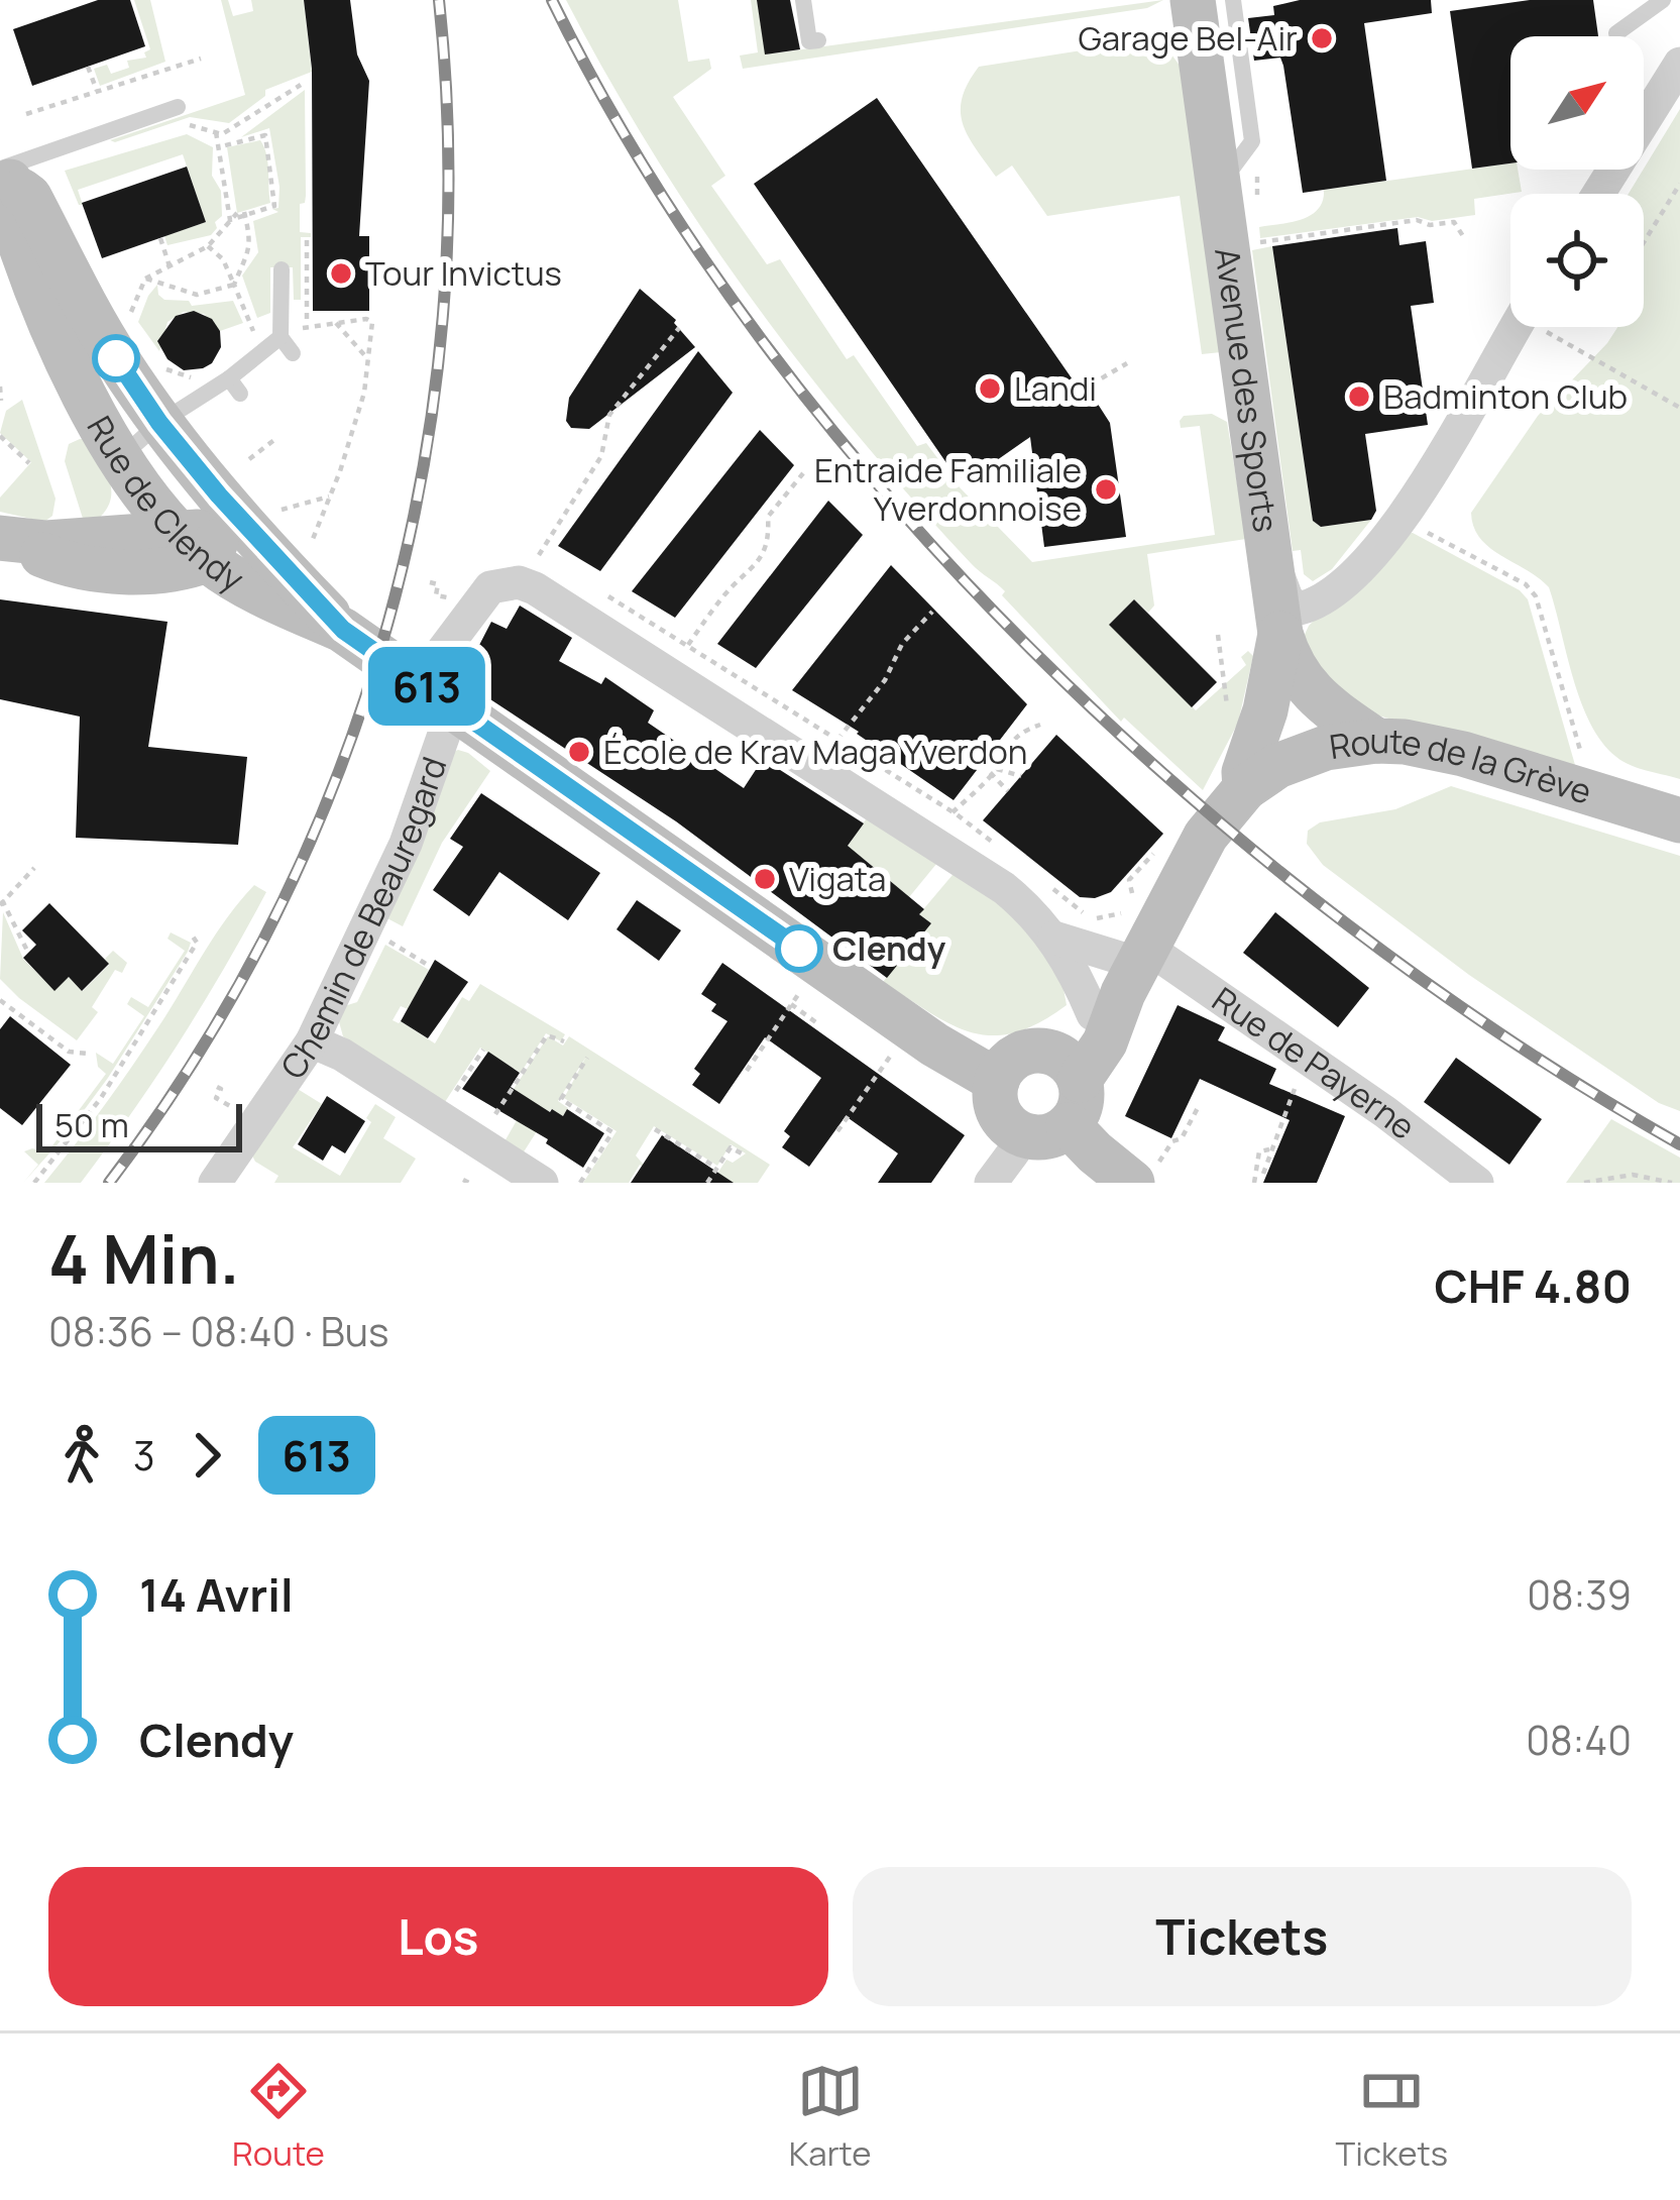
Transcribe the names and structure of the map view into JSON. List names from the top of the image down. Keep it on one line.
{"streets":{"main road":["Avenue des Sports","Rue de Clendy","Route de la Grève"],"street":["Chemin de Beauregard","Rue de Payerne"]},"crossings":[["Avenue des Sports","Route de la Grève"],["Rue de Clendy","Chemin de Beauregard"]],"places":["Garage Bel-Air","Tour Invictus","Landi","Badminton Club","Entraide Familiale Yverdonnoise","École de Krav Maga Yverdon","Vigata","Clendy"],"lines":["bus line 613"],"scale_bar":"50 m","north":"top right","page":{"on_map":"613","scale":"50 m","heading":["4 Min.","08:36 – 08:40 · Bus","CHF 4.80"],"legs":["3","613"],"list":[{"name":"14 Avril","value":"08:39"},{"name":"Clendy","value":"08:40"}],"buttons":["Los","Tickets"],"tabs":["Route","Karte","Tickets"]}}
